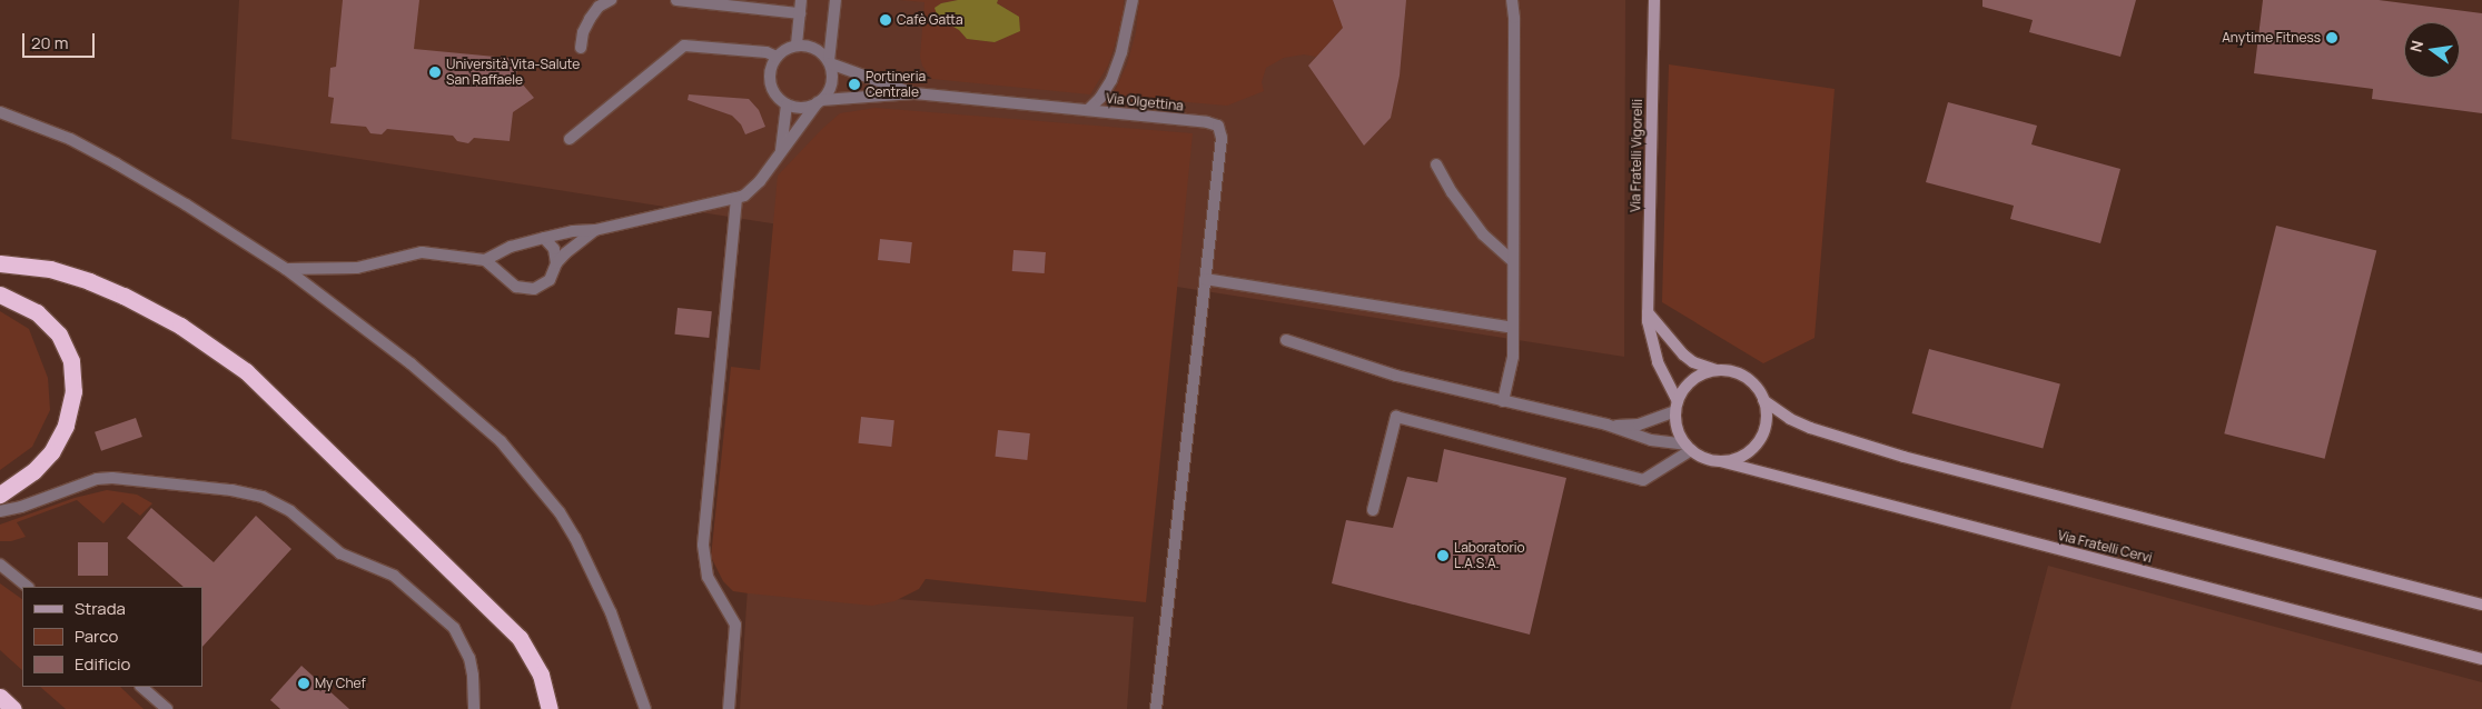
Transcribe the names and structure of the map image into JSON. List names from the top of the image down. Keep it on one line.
{"streets":{"street":["Via Olgettina","Via Fratelli Vigorelli","Via Fratelli Cervi"]},"crossings":[["Via Fratelli Vigorelli","Via Fratelli Cervi"]],"places":["Cafè Gatta","Anytime Fitness","Università Vita-Salute San Raffaele","Portineria Centrale","Laboratorio L.A.S.A.","My Chef"],"legend":["Strada","Parco","Edificio"],"scale_bar":"20 m","north":"left"}
